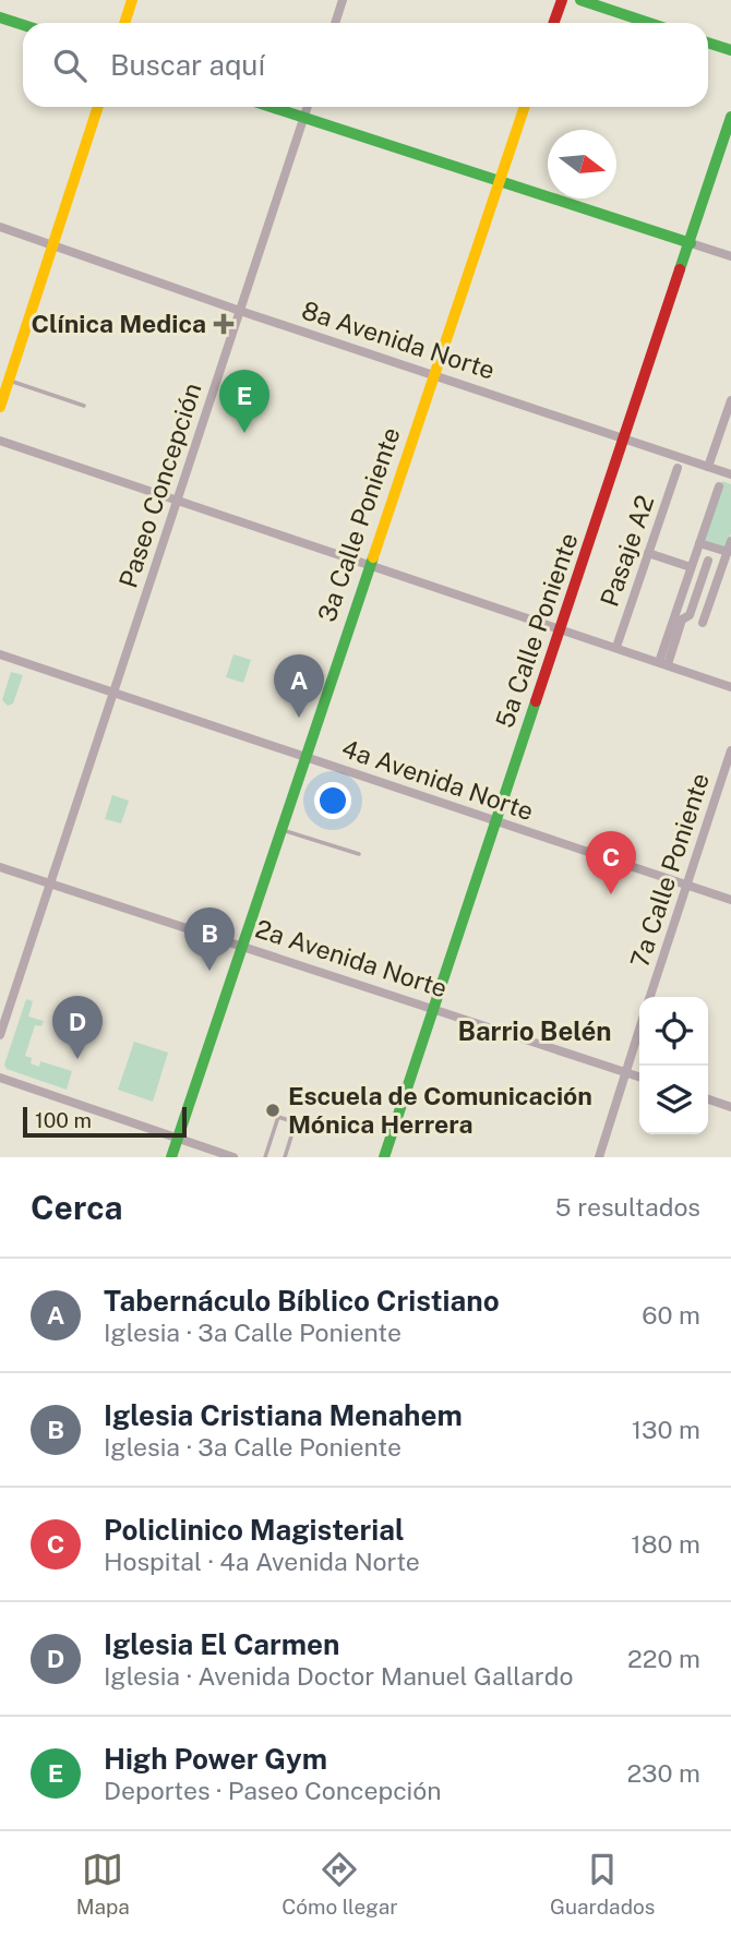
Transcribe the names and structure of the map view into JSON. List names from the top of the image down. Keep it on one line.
{"streets":{"street":["8a Avenida Norte","Paseo Concepción","3a Calle Poniente","Pasaje A2","5a Calle Poniente","4a Avenida Norte","7a Calle Poniente","2a Avenida Norte"]},"crossings":[["8a Avenida Norte","Paseo Concepción"],["8a Avenida Norte","3a Calle Poniente"],["8a Avenida Norte","5a Calle Poniente"],["Paseo Concepción","4a Avenida Norte"],["Paseo Concepción","2a Avenida Norte"],["3a Calle Poniente","4a Avenida Norte"],["3a Calle Poniente","2a Avenida Norte"],["5a Calle Poniente","4a Avenida Norte"],["5a Calle Poniente","2a Avenida Norte"],["4a Avenida Norte","7a Calle Poniente"]],"districts":["Barrio Belén"],"places":{"health":["Clínica Medica"],"other":["Escuela de Comunicación Mónica Herrera"]},"scale_bar":"100 m","north":"right","page":{"search":"Buscar aquí","pins":["E","A","C","B","D"],"scale":"100 m","heading":["Cerca","5 resultados"],"list":[{"mark":"A","name":"Tabernáculo Bíblico Cristiano","note":"Iglesia · 3a Calle Poniente","value":"60 m"},{"mark":"B","name":"Iglesia Cristiana Menahem","note":"Iglesia · 3a Calle Poniente","value":"130 m"},{"mark":"C","name":"Policlinico Magisterial","note":"Hospital · 4a Avenida Norte","value":"180 m"},{"mark":"D","name":"Iglesia El Carmen","note":"Iglesia · Avenida Doctor Manuel Gallardo","value":"220 m"},{"mark":"E","name":"High Power Gym","note":"Deportes · Paseo Concepción","value":"230 m"}],"nav":["Mapa","Cómo llegar","Guardados"]}}
